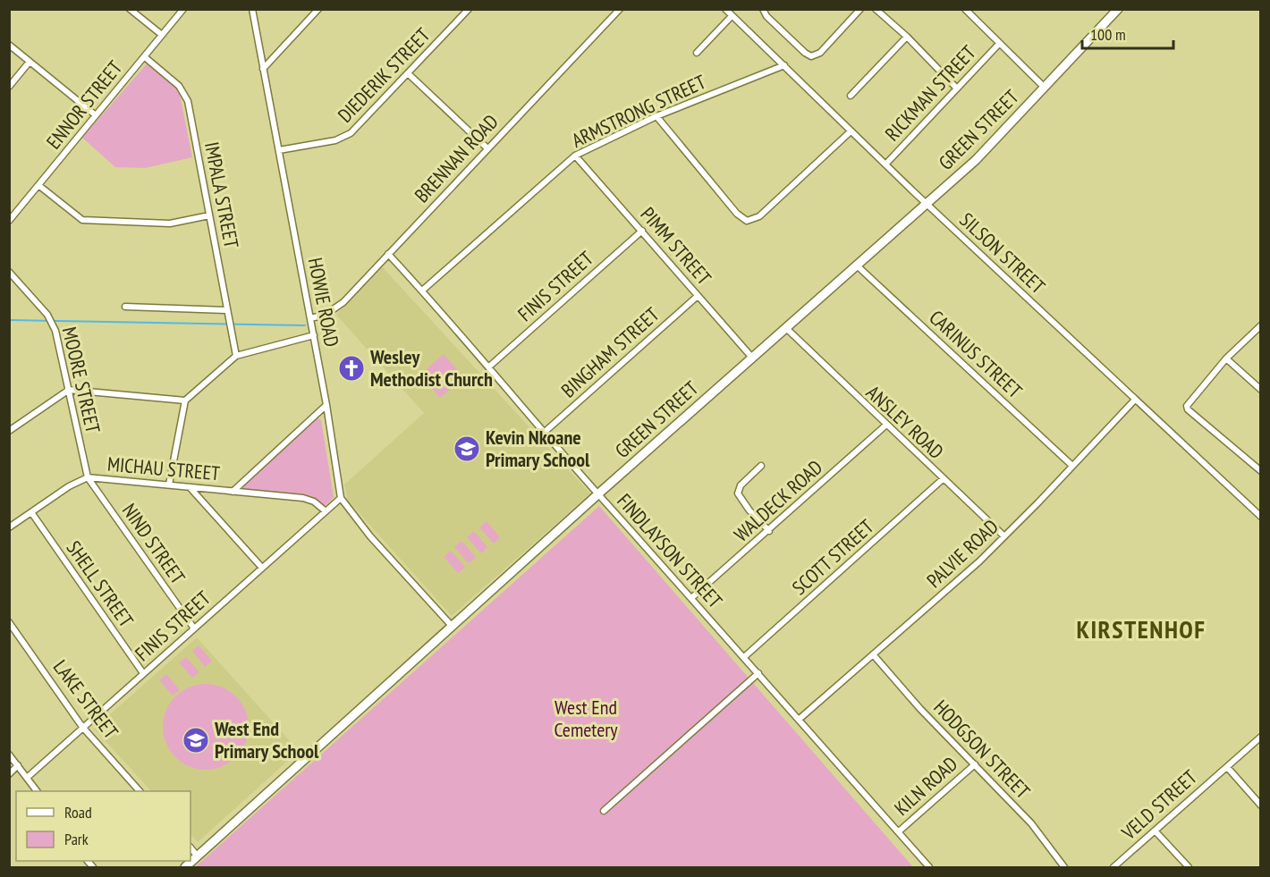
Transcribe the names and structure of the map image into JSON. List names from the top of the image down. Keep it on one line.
{"streets":{"street":["DIEDERIK STREET","RICKMAN STREET","ENNOR STREET","ARMSTRONG STREET","GREEN STREET","BRENNAN ROAD","IMPALA STREET","PIMM STREET","SILSON STREET","FINIS STREET","HOWIE ROAD","BINGHAM STREET","CARINUS STREET","MOORE STREET","ANSLEY ROAD","MICHAU STREET","WALDECK ROAD","NIND STREET","FINDLAYSON STREET","PALVIE ROAD","SCOTT STREET","SHELL STREET","LAKE STREET","HODGSON STREET","KILN ROAD","VELD STREET"]},"crossings":[["DIEDERIK STREET","HOWIE ROAD"],["RICKMAN STREET","SILSON STREET"],["ENNOR STREET","IMPALA STREET"],["ARMSTRONG STREET","PIMM STREET"],["ARMSTRONG STREET","SILSON STREET"],["ARMSTRONG STREET","FINDLAYSON STREET"],["GREEN STREET","PIMM STREET"],["GREEN STREET","SILSON STREET"],["GREEN STREET","HOWIE ROAD"],["GREEN STREET","CARINUS STREET"],["GREEN STREET","ANSLEY ROAD"],["GREEN STREET","FINDLAYSON STREET"],["BRENNAN ROAD","HOWIE ROAD"],["BRENNAN ROAD","FINDLAYSON STREET"],["PIMM STREET","FINIS STREET"],["PIMM STREET","BINGHAM STREET"],["SILSON STREET","PALVIE ROAD"],["FINIS STREET","HOWIE ROAD"],["FINIS STREET","MICHAU STREET"],["FINIS STREET","NIND STREET"],["FINIS STREET","FINDLAYSON STREET"],["FINIS STREET","SHELL STREET"],["FINIS STREET","LAKE STREET"],["BINGHAM STREET","FINDLAYSON STREET"],["CARINUS STREET","PALVIE ROAD"],["MOORE STREET","MICHAU STREET"],["MOORE STREET","NIND STREET"],["ANSLEY ROAD","WALDECK ROAD"],["ANSLEY ROAD","PALVIE ROAD"],["ANSLEY ROAD","SCOTT STREET"],["MICHAU STREET","NIND STREET"],["MICHAU STREET","SHELL STREET"],["WALDECK ROAD","FINDLAYSON STREET"],["FINDLAYSON STREET","PALVIE ROAD"],["FINDLAYSON STREET","SCOTT STREET"],["FINDLAYSON STREET","KILN ROAD"],["PALVIE ROAD","HODGSON STREET"],["HODGSON STREET","KILN ROAD"]],"districts":["KIRSTENHOF"],"parks":["West End Cemetery"],"places":{"church":["Wesley Methodist Church"],"school or university":["Kevin Nkoane Primary School","West End Primary School"]},"legend":["Road","Park"],"scale_bar":"100 m"}
